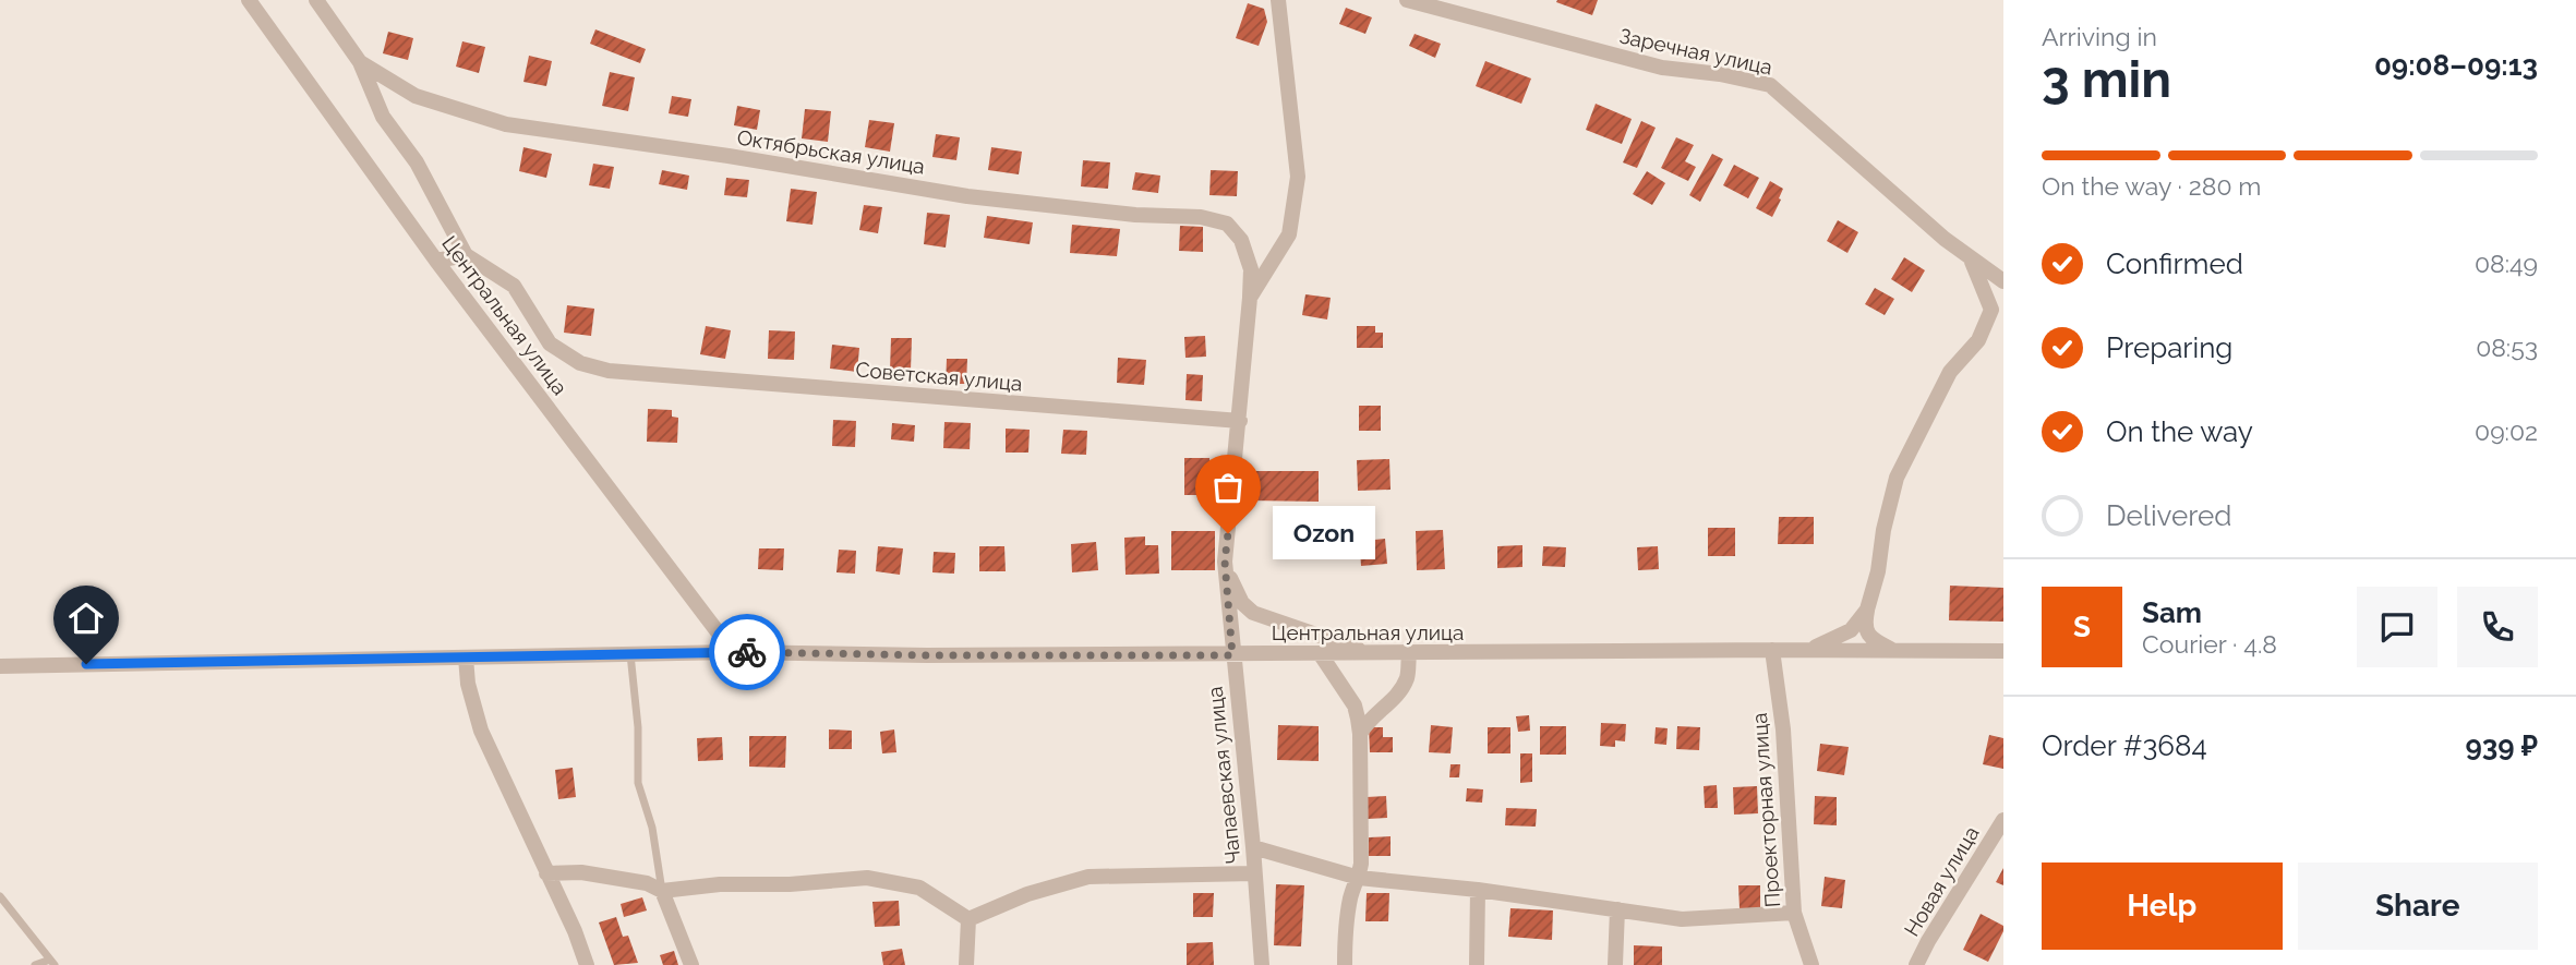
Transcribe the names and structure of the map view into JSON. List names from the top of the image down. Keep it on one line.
{"streets":{"street":["Заречная улица","Октябрьская улица","Центральная улица","Советская улица","Чапаевская улица","Проекторная улица","Новая улица"]},"crossings":[["Октябрьская улица","Чапаевская улица"],["Центральная улица","Чапаевская улица"],["Центральная улица","Проекторная улица"],["Советская улица","Чапаевская улица"]],"places":["Ozon"],"page":{"heading":["3 min","Arriving in","09:08–09:13"],"panel":["Sam","Courier · 4.8","Order #3684","939 ₽"],"bar":"On the way · 280 m","list":[["Confirmed","08:49"],["Preparing","08:53"],["On the way","09:02"],"Delivered"],"bubble":"Ozon","round":"S","buttons":["Help","Share"]}}
